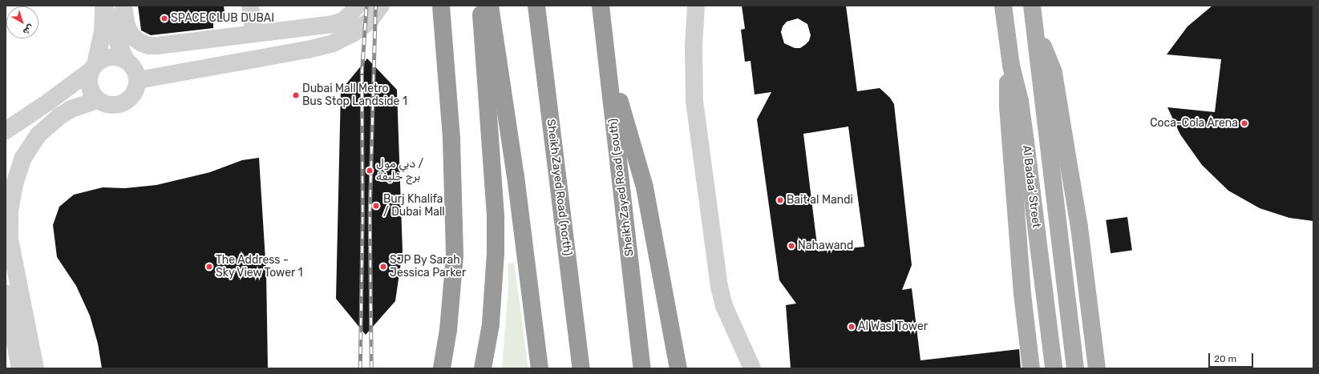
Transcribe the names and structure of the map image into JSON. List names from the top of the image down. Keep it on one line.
{"streets":{"highway":["Sheikh Zayed Road (north)","Sheikh Zayed Road (south)"],"main road":["Al Badaa' Street"]},"places":["SPACE CLUB DUBAI","Dubai Mall Metro Bus Stop Landside 1","Coca-Cola Arena","دبي مول / برج خليفة","Bait al Mandi","Burj Khalifa / Dubai Mall","Nahawand","The Address - Sky View Tower 1","SJP By Sarah Jessica Parker","Al Wasl Tower"],"scale_bar":"20 m","north":"bottom right"}
